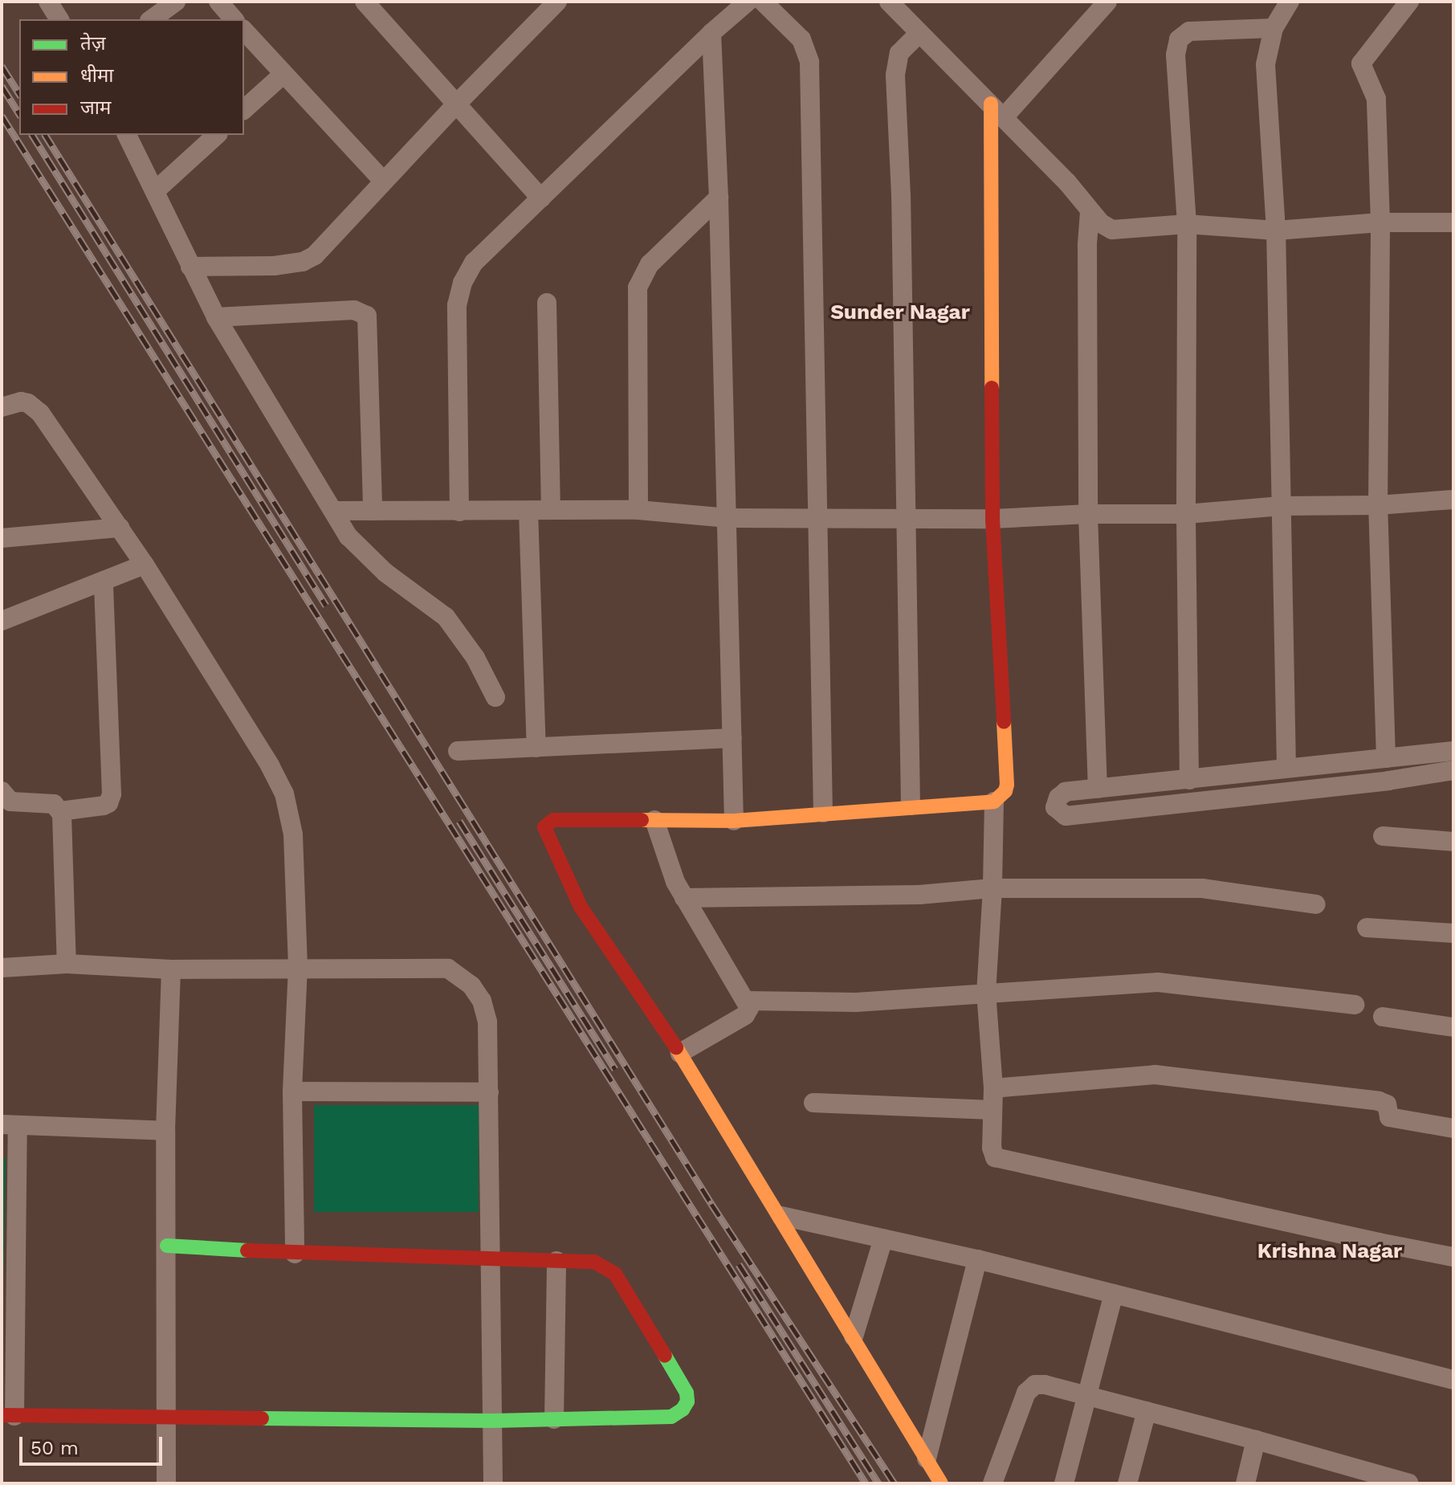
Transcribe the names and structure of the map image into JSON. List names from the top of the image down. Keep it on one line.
{"districts":["Sunder Nagar","Krishna Nagar"],"legend":["तेज़","धीमा","जाम"],"scale_bar":"50 m"}
